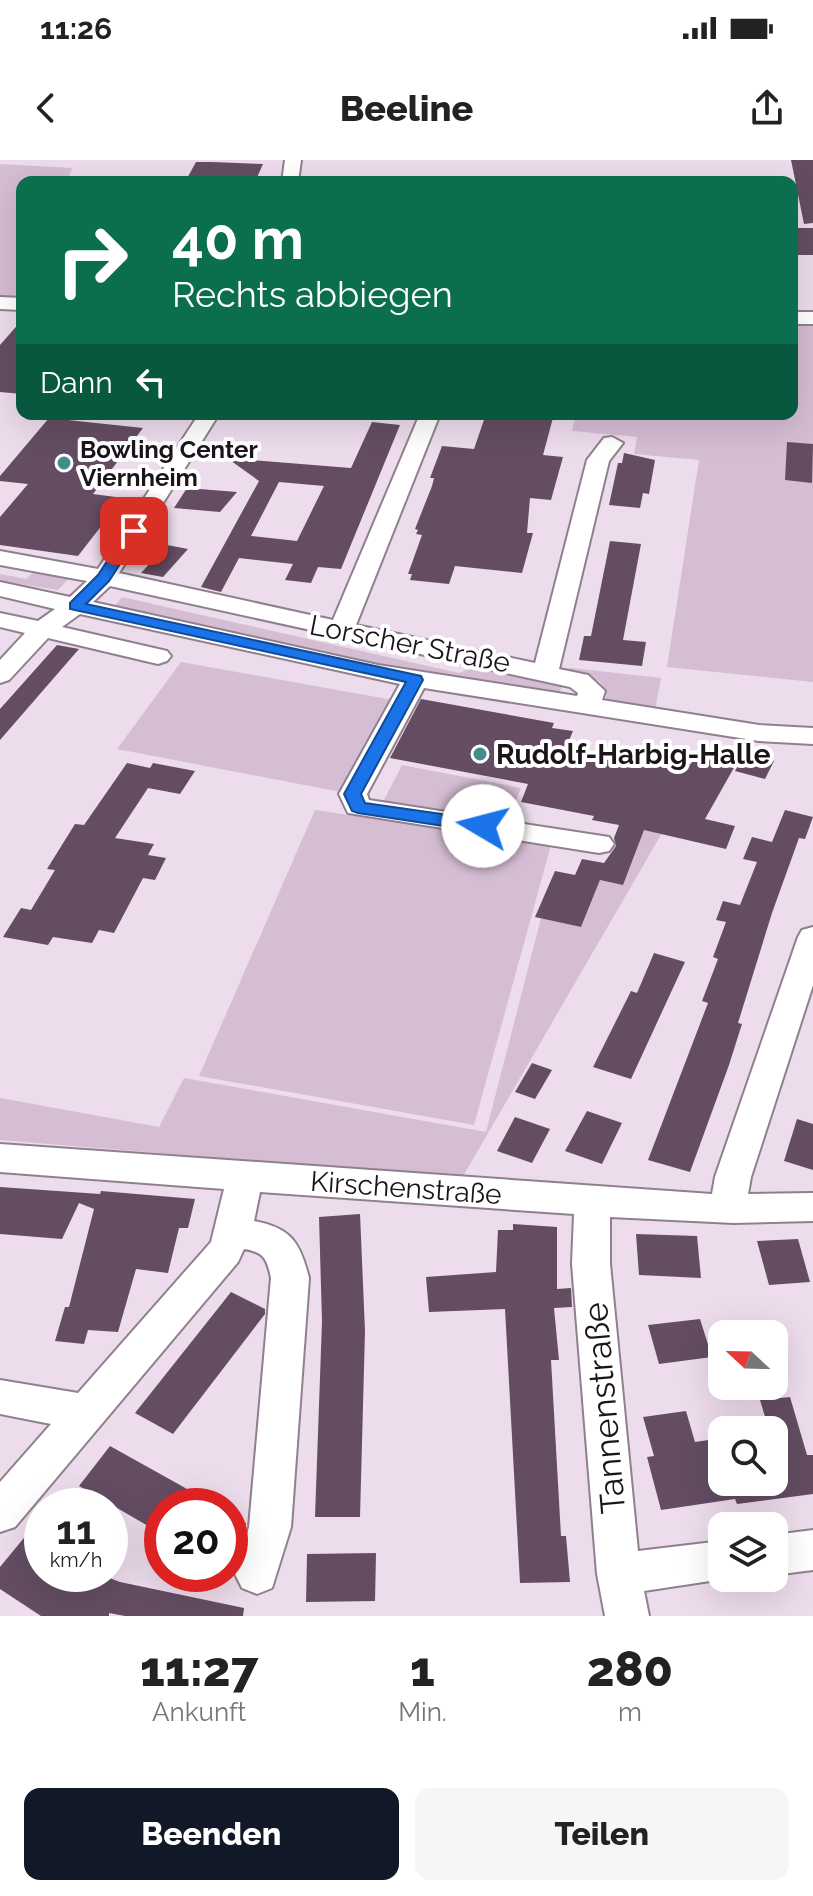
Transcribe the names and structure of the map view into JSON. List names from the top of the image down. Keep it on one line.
{"streets":{"street":["Lorscher Straße","Kirschenstraße","Tannenstraße"]},"crossings":[["Kirschenstraße","Tannenstraße"]],"places":["Bowling Center Viernheim","Rudolf-Harbig-Halle"],"north":"left","page":{"status":"11:26","header":"Beeline","turn":["40 m","Rechts abbiegen"],"then":"Dann","speed":"11 km/h","limit":"20","eta":["11:27","Ankunft","1","Min.","280","m"],"buttons":["Beenden","Teilen"]}}
